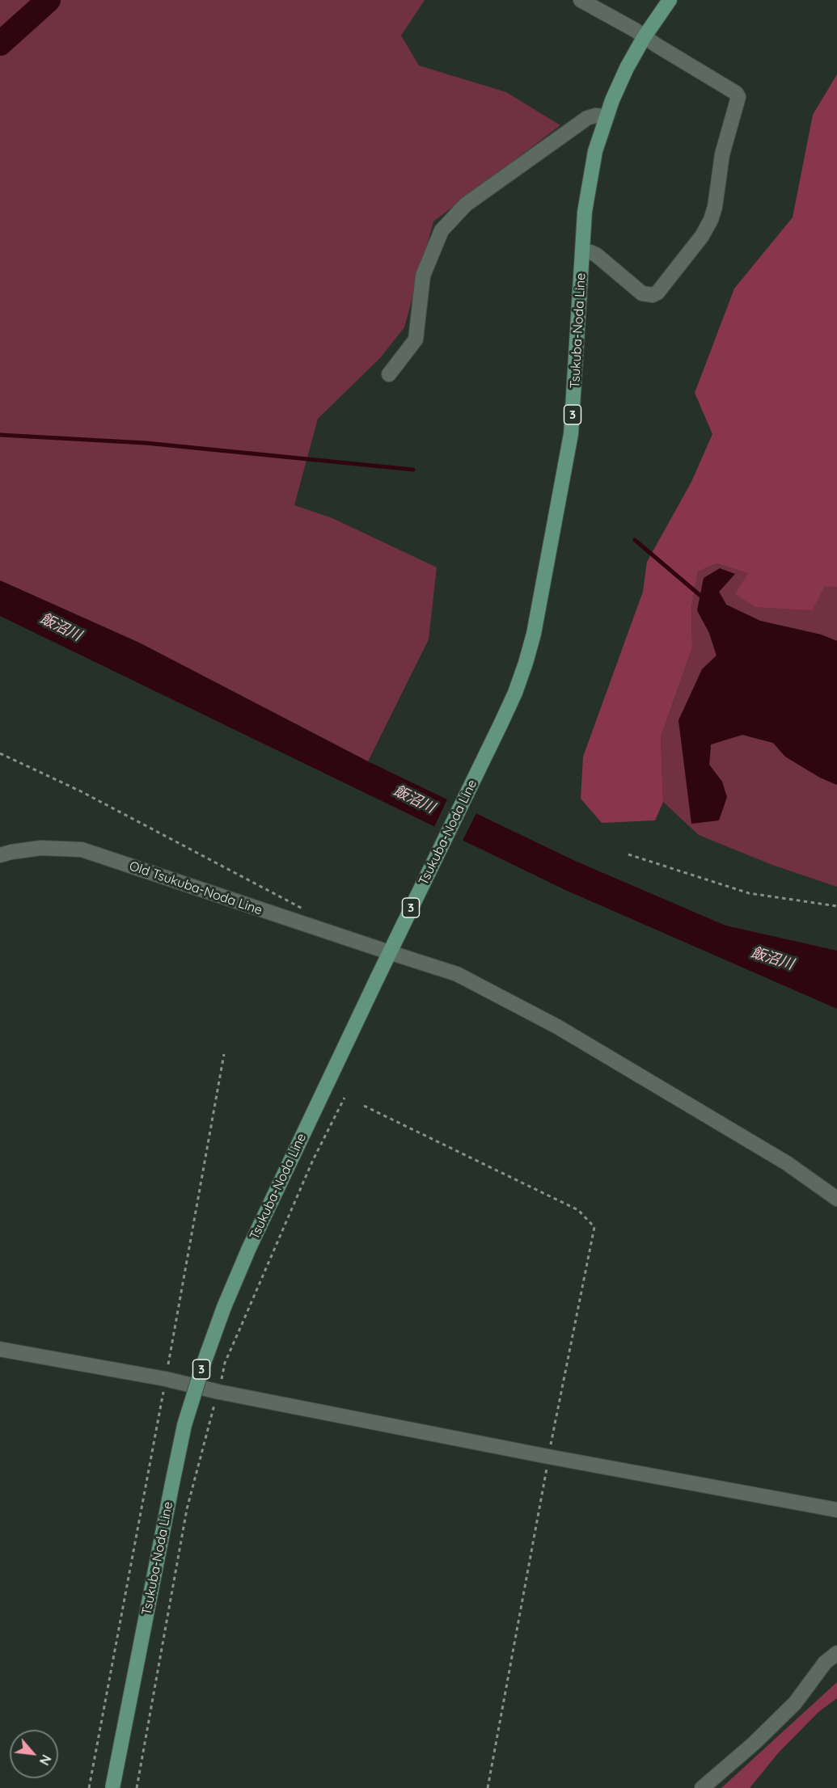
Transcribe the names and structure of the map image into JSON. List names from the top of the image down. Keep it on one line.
{"streets":{"main road":["Tsukuba-Noda Line","3"],"street":["Old Tsukuba-Noda Line"]},"crossings":[["Tsukuba-Noda Line","Old Tsukuba-Noda Line"]],"water":["飯沼川"],"north":"bottom right"}
